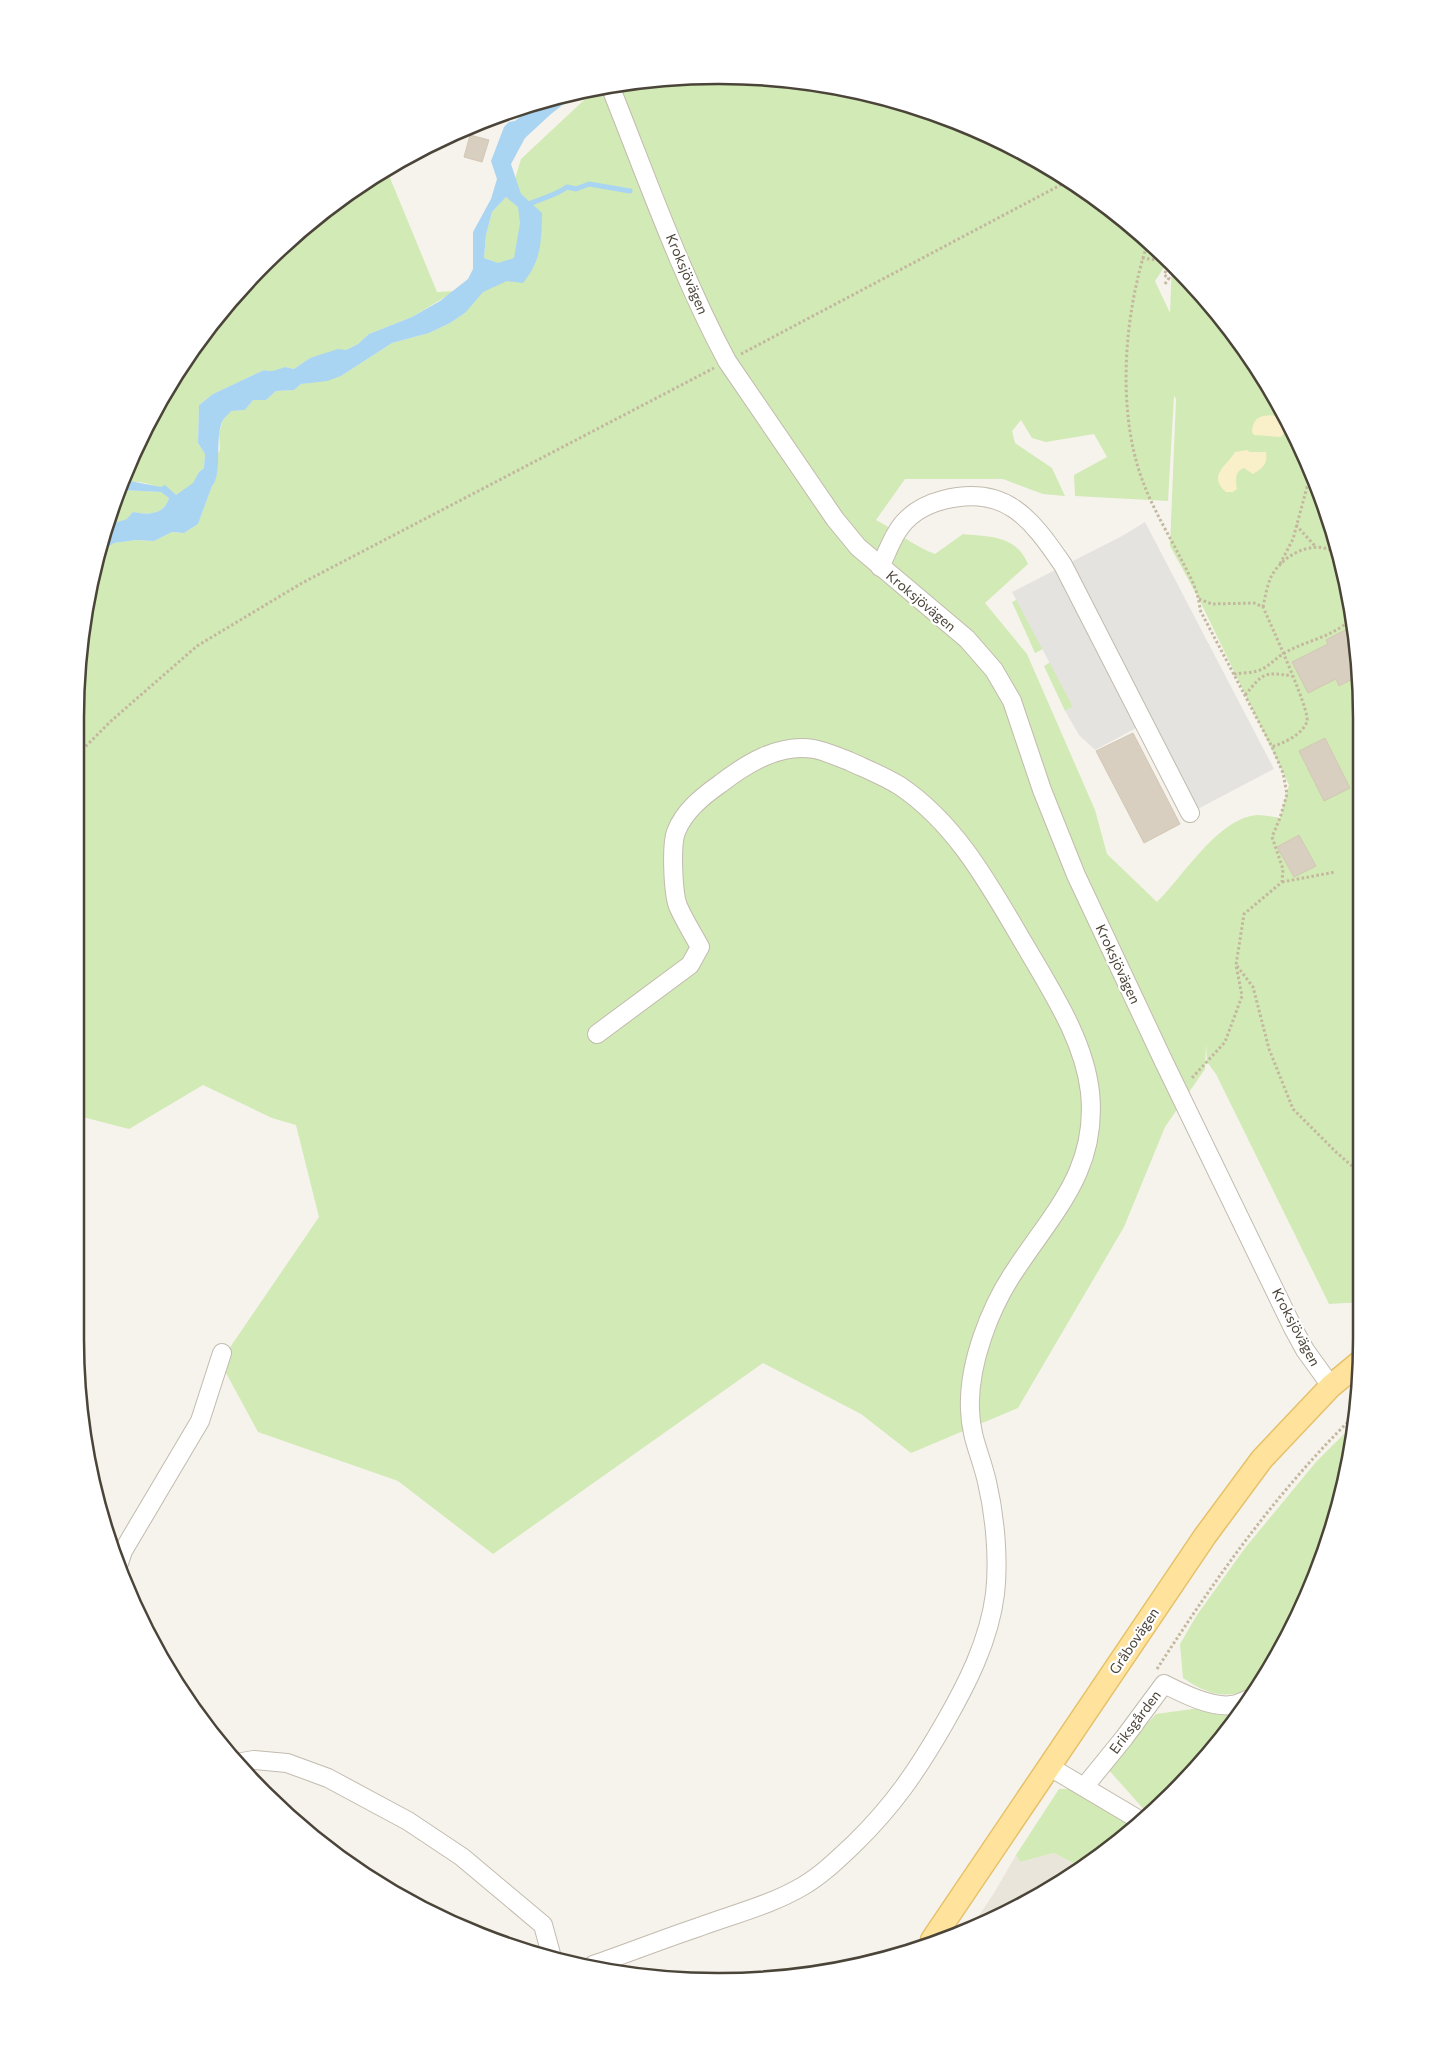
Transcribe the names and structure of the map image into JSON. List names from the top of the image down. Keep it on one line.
{"streets":{"main road":["Gråbovägen"],"street":["Kroksjövägen","Eriksgården"]},"crossings":[["Kroksjövägen","Gråbovägen"]]}
